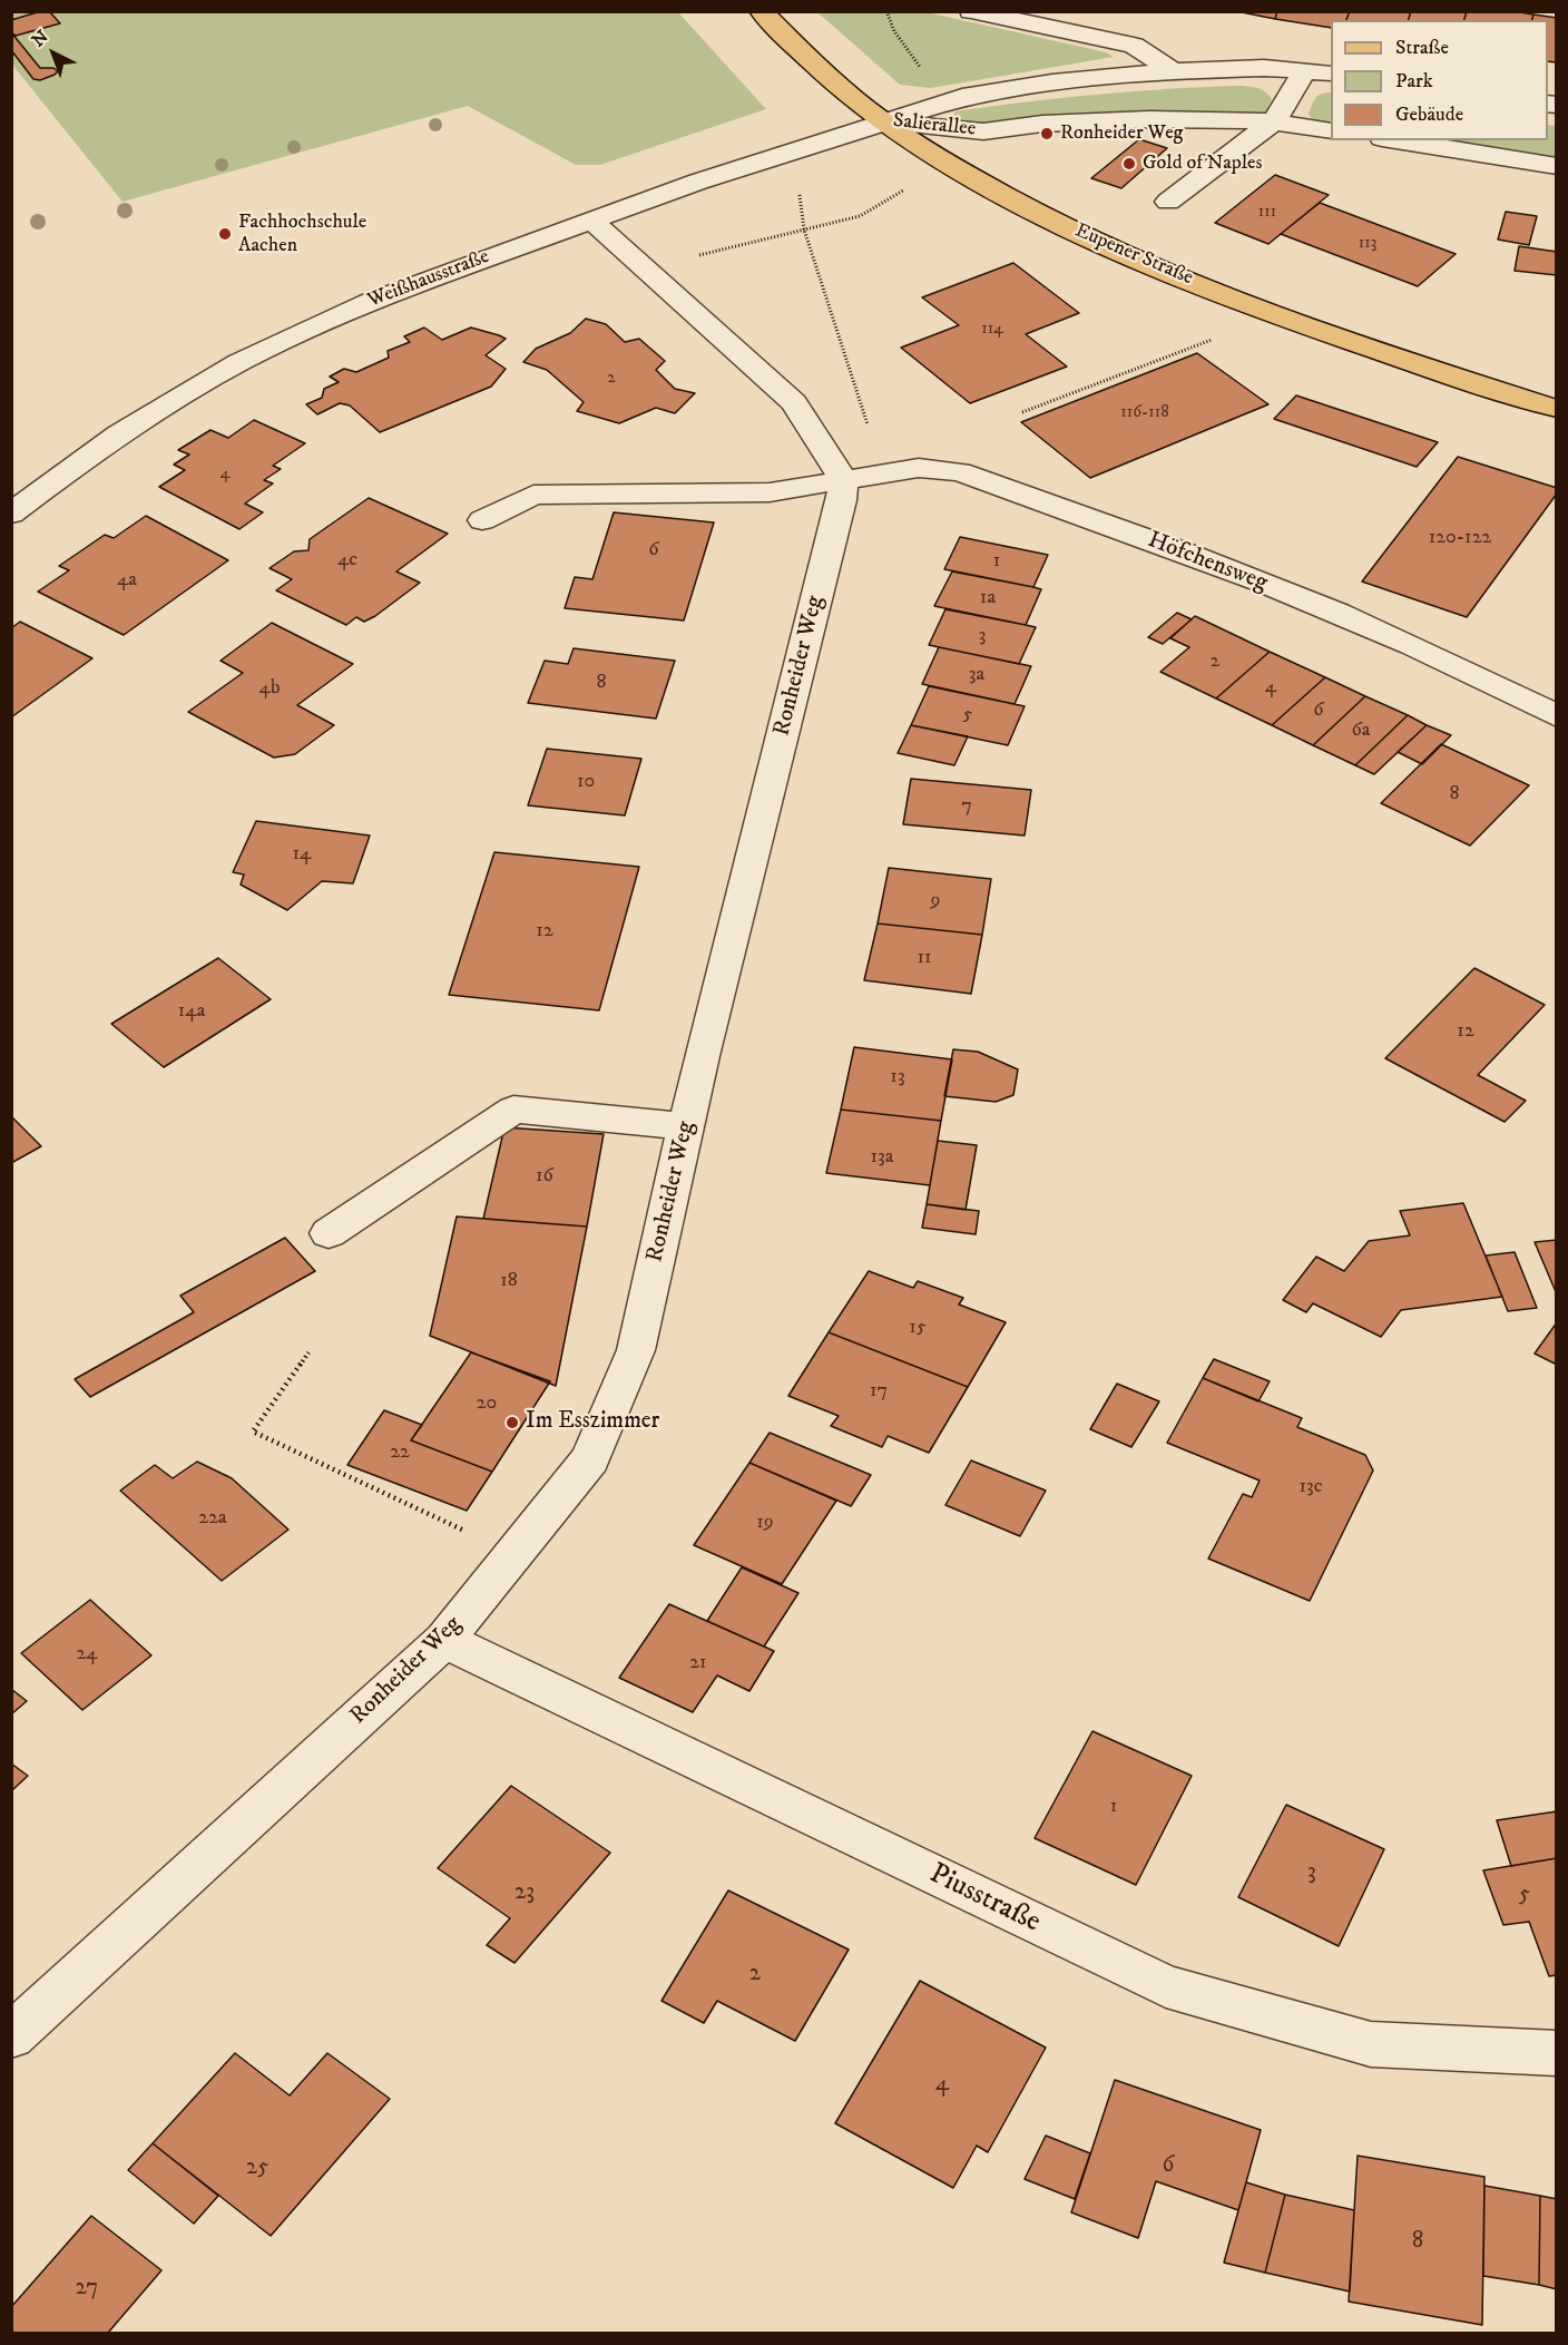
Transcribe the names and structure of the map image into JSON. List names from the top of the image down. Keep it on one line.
{"streets":{"main road":["Eupener Straße"],"street":["Salierallee","Weißhausstraße","Höfchensweg","Ronheider Weg","Piusstraße"]},"crossings":[["Salierallee","Eupener Straße"],["Salierallee","Weißhausstraße"],["Eupener Straße","Weißhausstraße"],["Höfchensweg","Ronheider Weg"],["Ronheider Weg","Piusstraße"]],"places":["Ronheider Weg","Gold of Naples","Fachhochschule Aachen","Im Esszimmer"],"house_numbers":["111","113","114","2","116-118","4","120-122","6","4c","1","4a","1a","3","2","3a","8","4","4b","6","5","6a","10","8","7","14","9","12","11","14a","12","13","13a","16","18","15","17","20","22","13c","22a","19","24","21","1","3","23","5","2","4","6","25","8","27"],"legend":["Straße","Park","Gebäude"],"north":"top left"}
